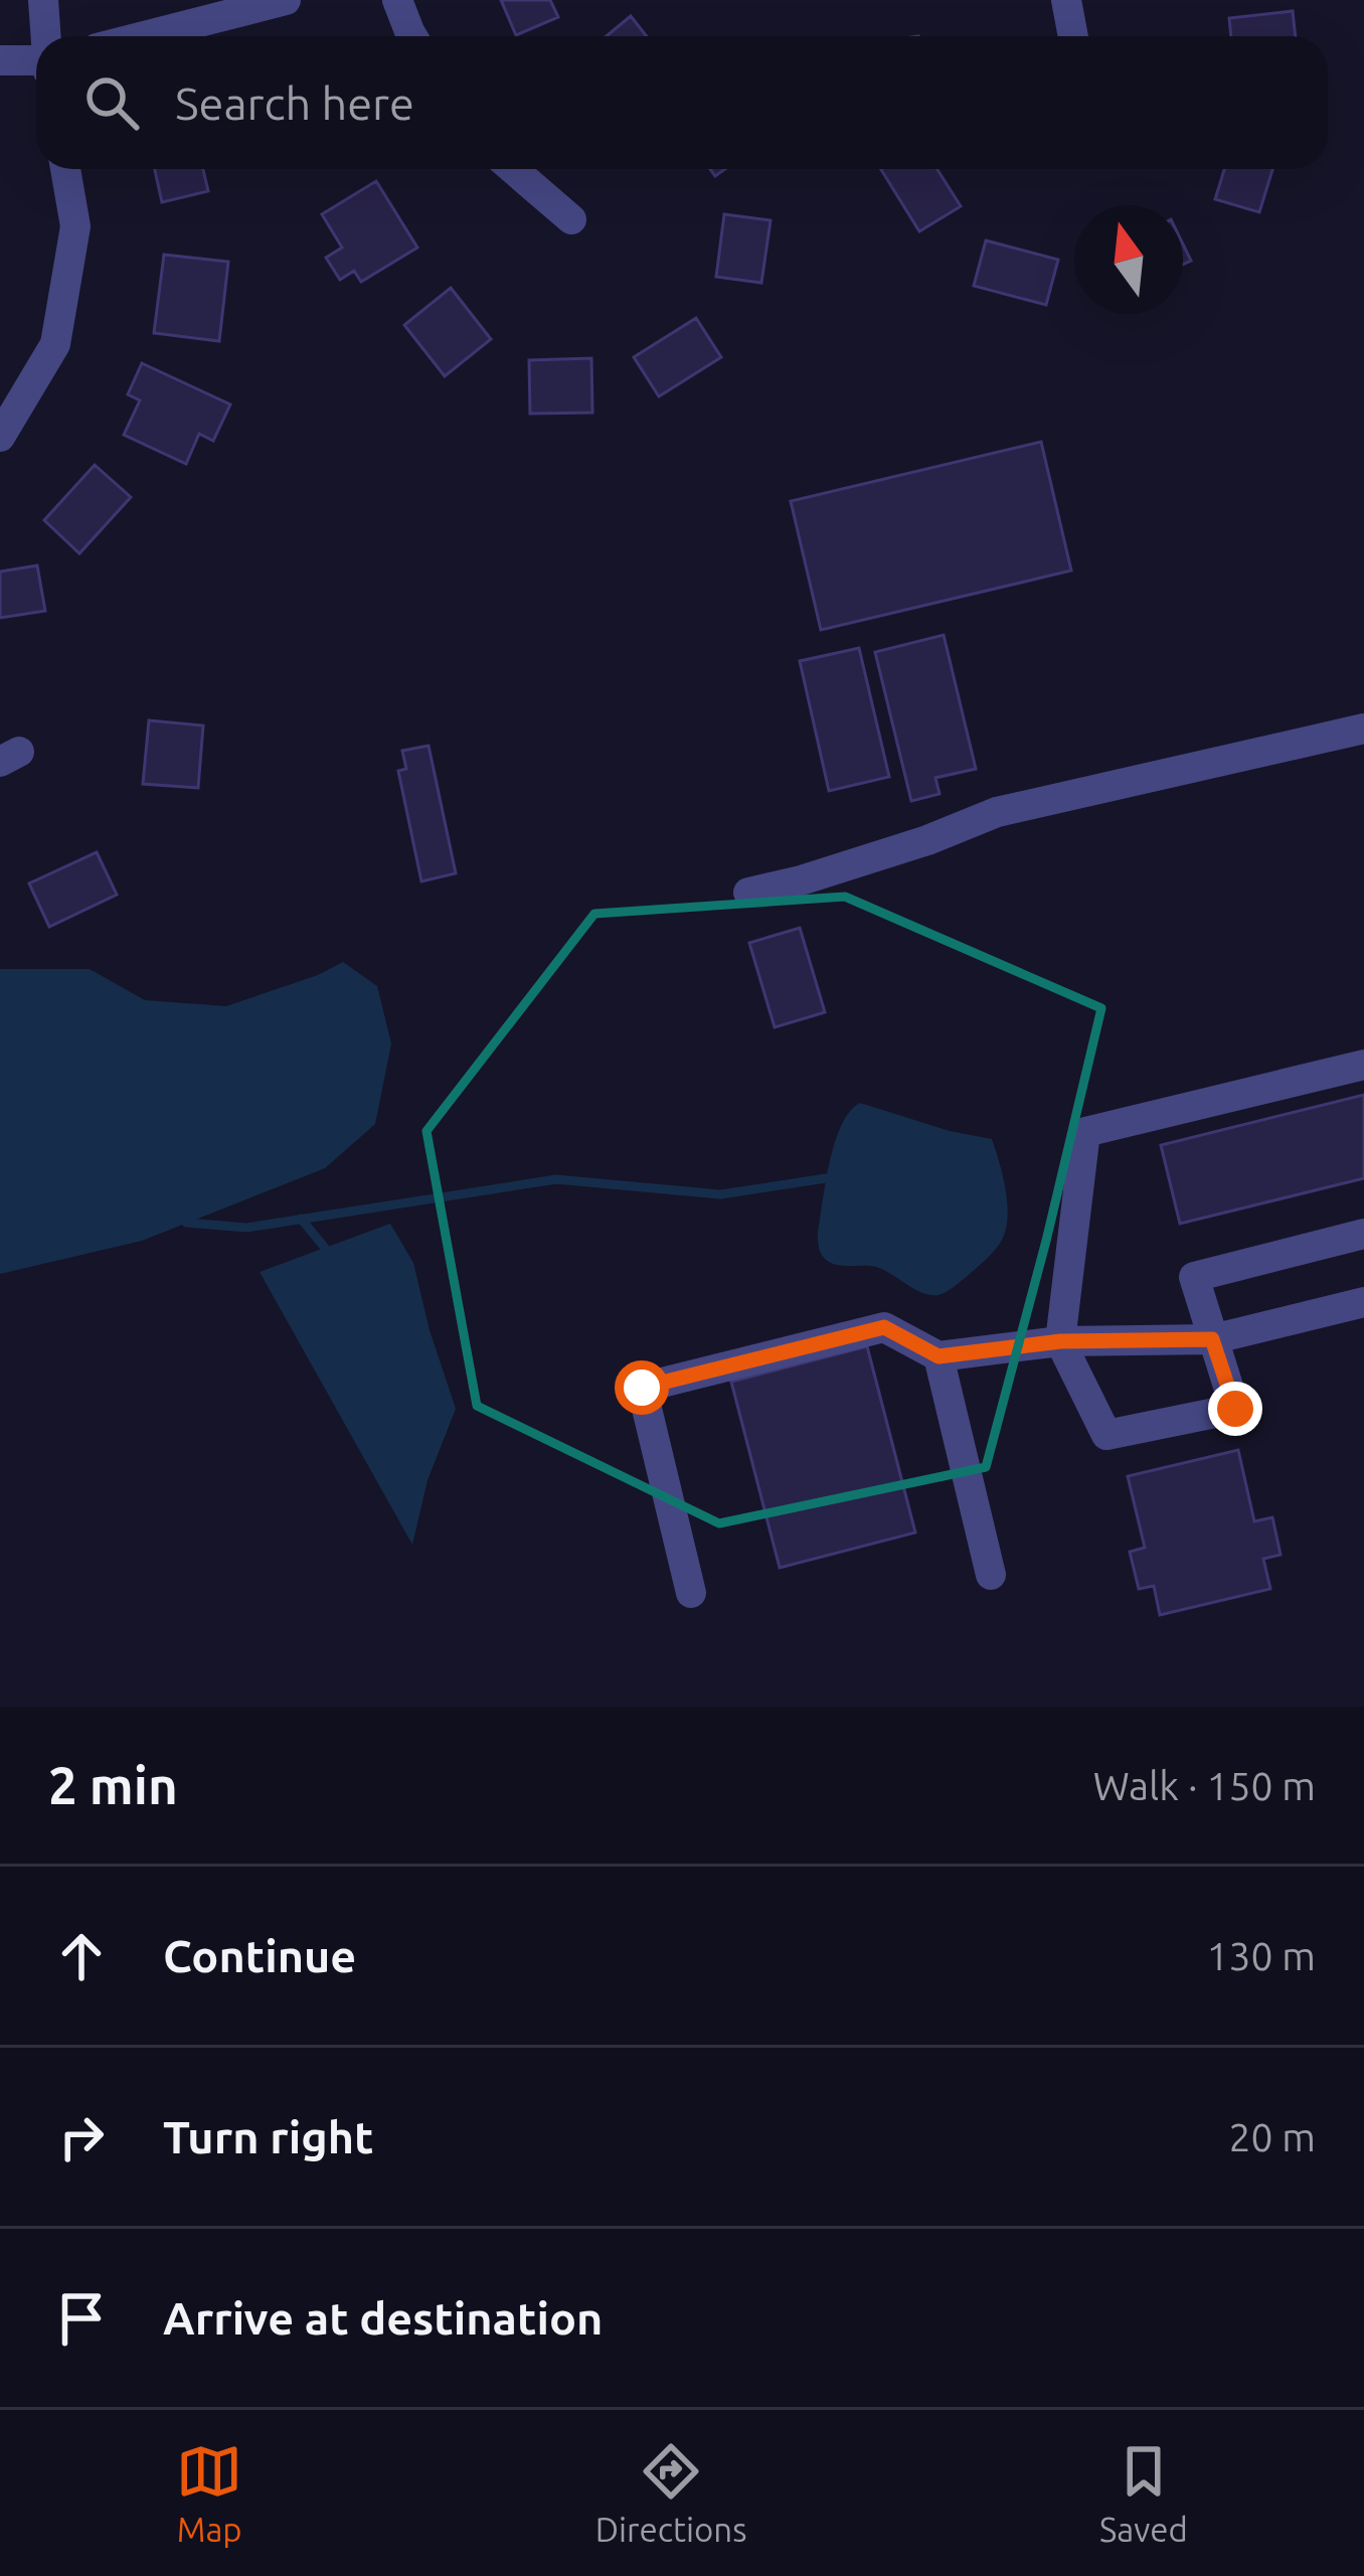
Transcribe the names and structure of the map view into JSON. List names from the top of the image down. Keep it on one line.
{"north":"top","page":{"search":"Search here","heading":["2 min","Walk · 150 m"],"list":[["Continue","130 m"],["Turn right","20 m"],"Arrive at destination"],"nav":["Map","Directions","Saved"]}}
